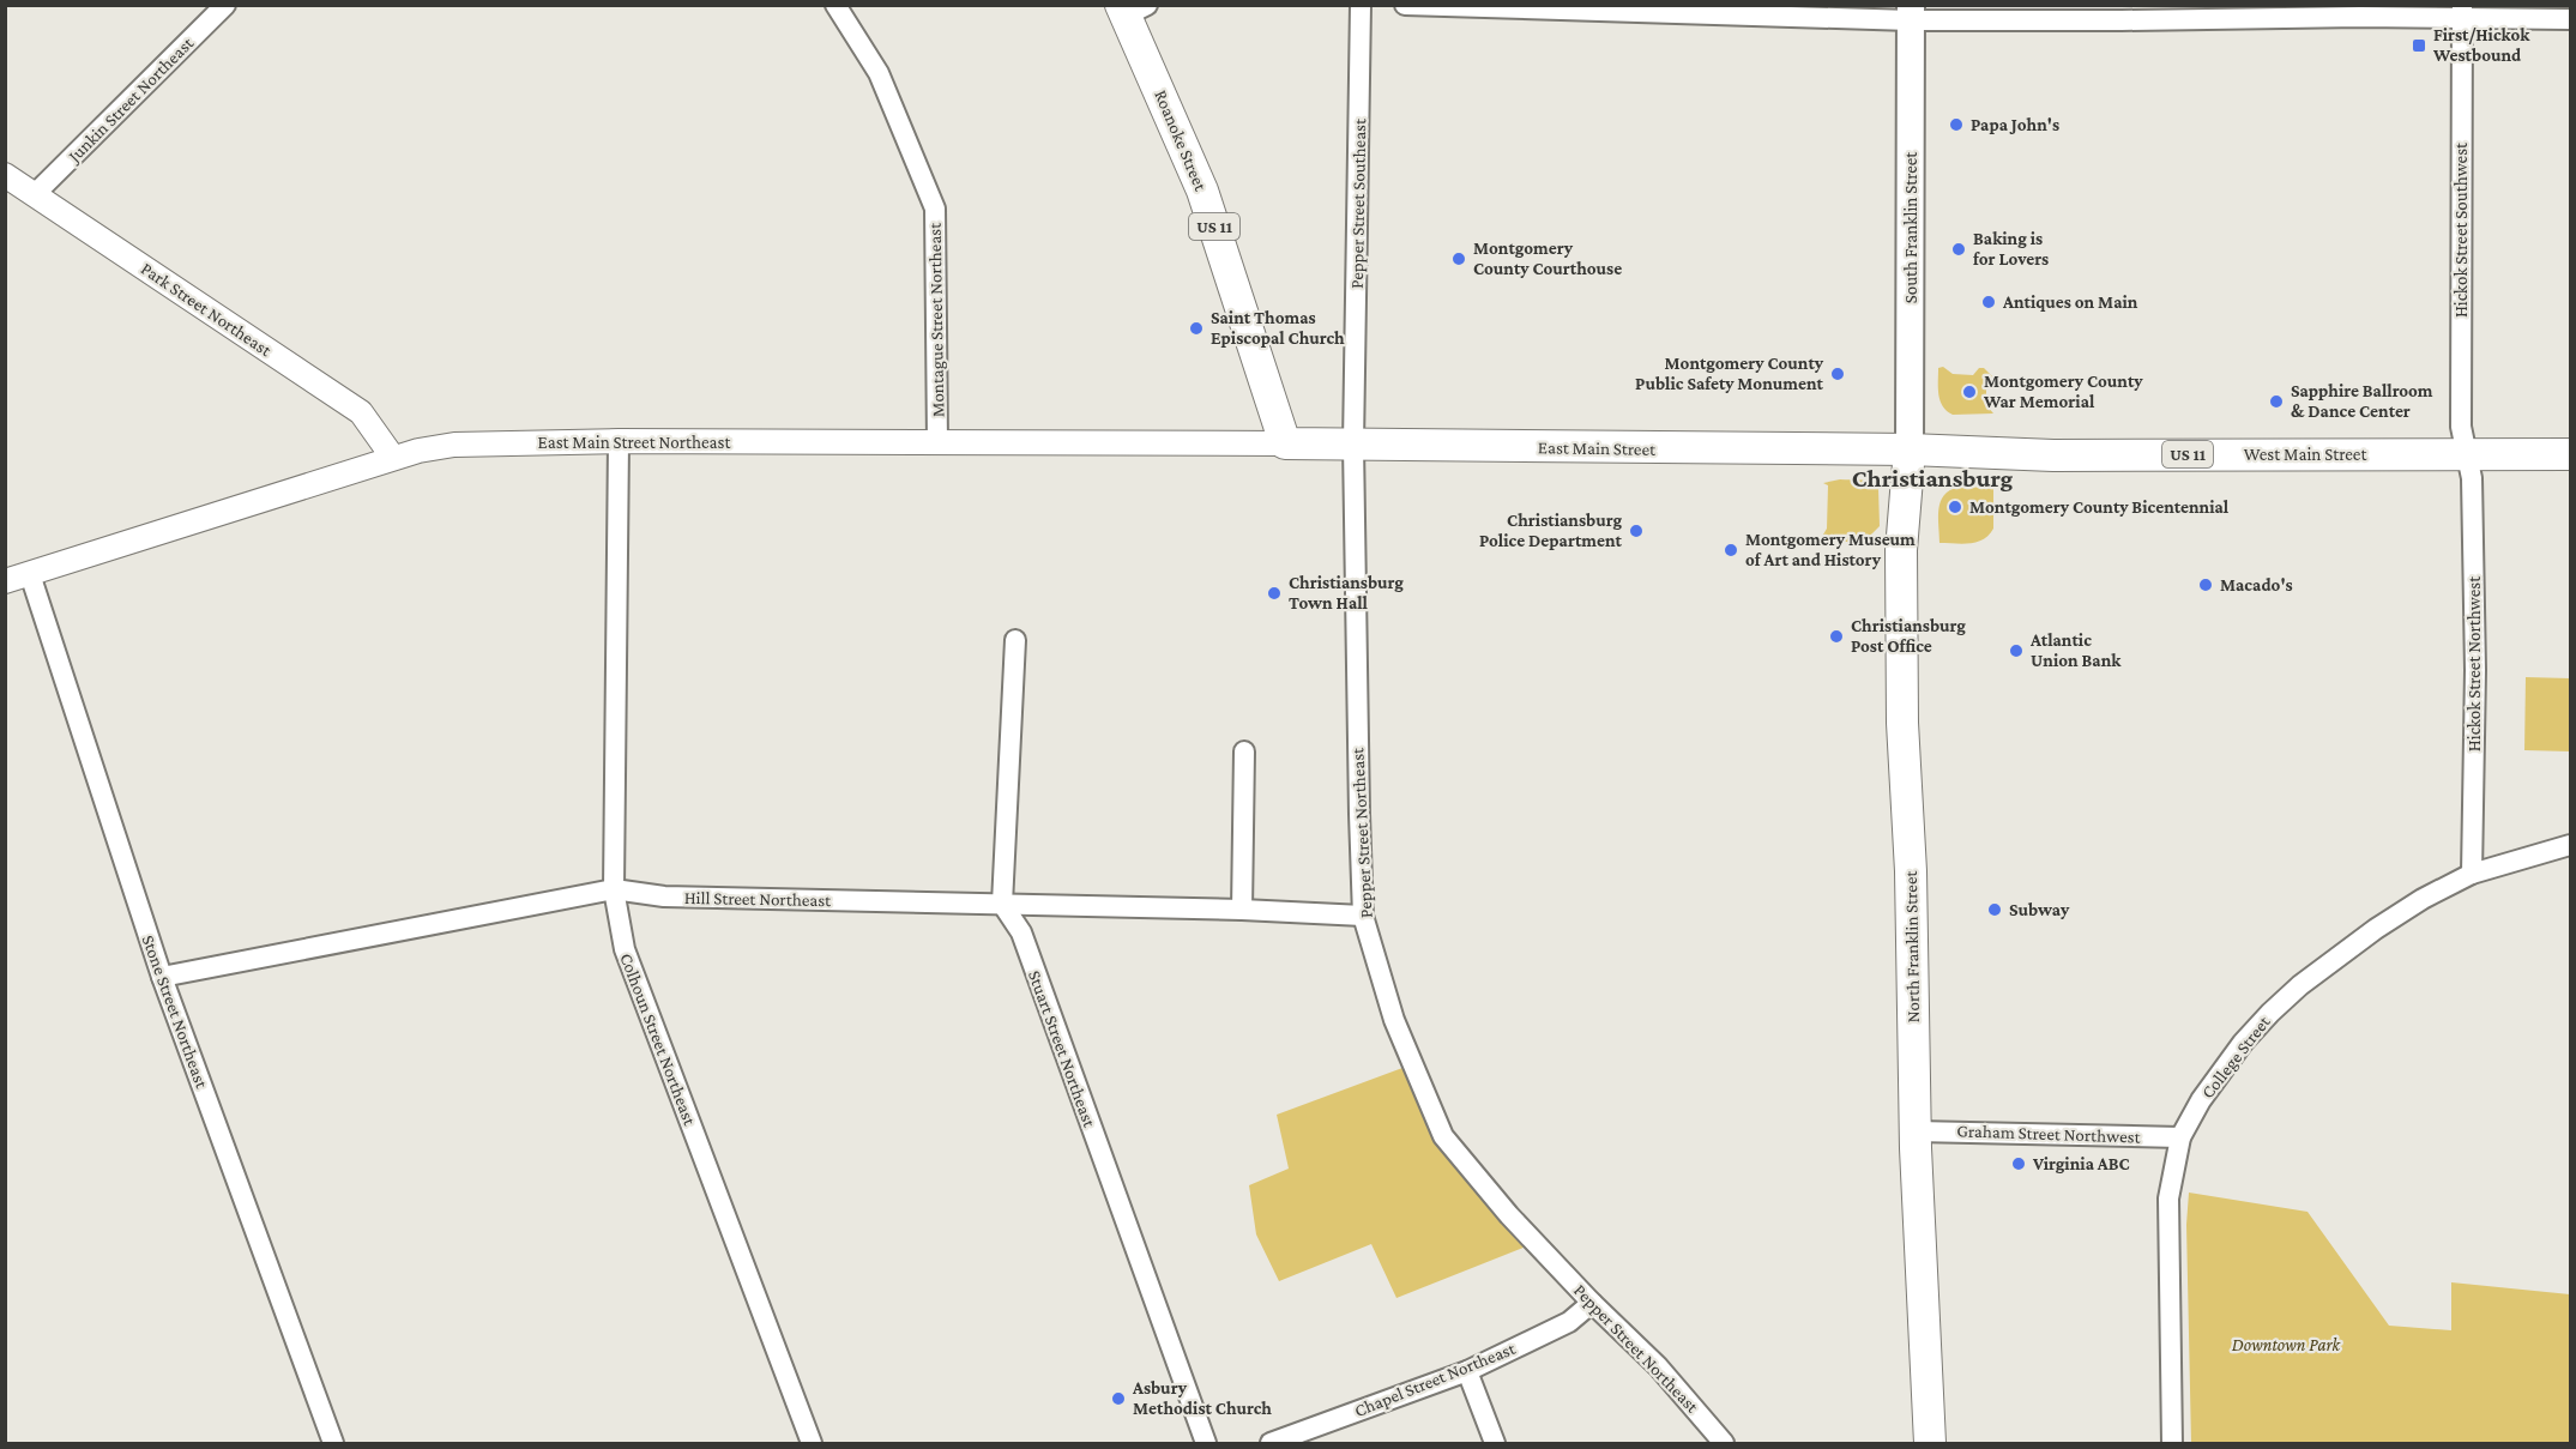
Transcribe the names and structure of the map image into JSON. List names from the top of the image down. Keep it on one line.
{"streets":{"main road":["Roanoke Street","US 11","South Franklin Street","East Main Street","West Main Street","North Franklin Street"],"street":["Junkin Street Northeast","Pepper Street Southeast","Hickok Street Southwest","Park Street Northeast","Montague Street Northeast","East Main Street Northeast","Hickok Street Northwest","Pepper Street Northeast","Hill Street Northeast","Stone Street Northeast","Colhoun Street Northeast","Stuart Street Northeast","College Street","Graham Street Northwest","Chapel Street Northeast"]},"crossings":[["Junkin Street Northeast","Park Street Northeast"],["Roanoke Street","East Main Street Northeast"],["Roanoke Street","East Main Street"],["Pepper Street Southeast","East Main Street"],["Pepper Street Southeast","Pepper Street Northeast"],["South Franklin Street","East Main Street"],["South Franklin Street","West Main Street"],["South Franklin Street","North Franklin Street"],["Hickok Street Southwest","West Main Street"],["Hickok Street Southwest","Hickok Street Northwest"],["Park Street Northeast","East Main Street Northeast"],["Montague Street Northeast","East Main Street Northeast"],["East Main Street Northeast","East Main Street"],["East Main Street Northeast","Stone Street Northeast"],["East Main Street Northeast","Colhoun Street Northeast"],["East Main Street","West Main Street"],["East Main Street","Pepper Street Northeast"],["East Main Street","North Franklin Street"],["West Main Street","Hickok Street Northwest"],["West Main Street","North Franklin Street"],["Hickok Street Northwest","College Street"],["Pepper Street Northeast","Hill Street Northeast"],["Pepper Street Northeast","Chapel Street Northeast"],["Hill Street Northeast","Stone Street Northeast"],["Hill Street Northeast","Colhoun Street Northeast"],["Hill Street Northeast","Stuart Street Northeast"],["North Franklin Street","Graham Street Northwest"],["College Street","Graham Street Northwest"]],"districts":["Christiansburg"],"parks":["Downtown Park"],"places":{"transit":["First/Hickok Westbound"],"other":["Papa John's","Baking is for Lovers","Montgomery County Courthouse","Antiques on Main","Saint Thomas Episcopal Church","Montgomery County Public Safety Monument","Montgomery County War Memorial","Sapphire Ballroom & Dance Center","Montgomery County Bicentennial","Christiansburg Police Department","Montgomery Museum of Art and History","Macado's","Christiansburg Town Hall","Christiansburg Post Office","Atlantic Union Bank","Subway","Virginia ABC","Asbury Methodist Church"]}}
